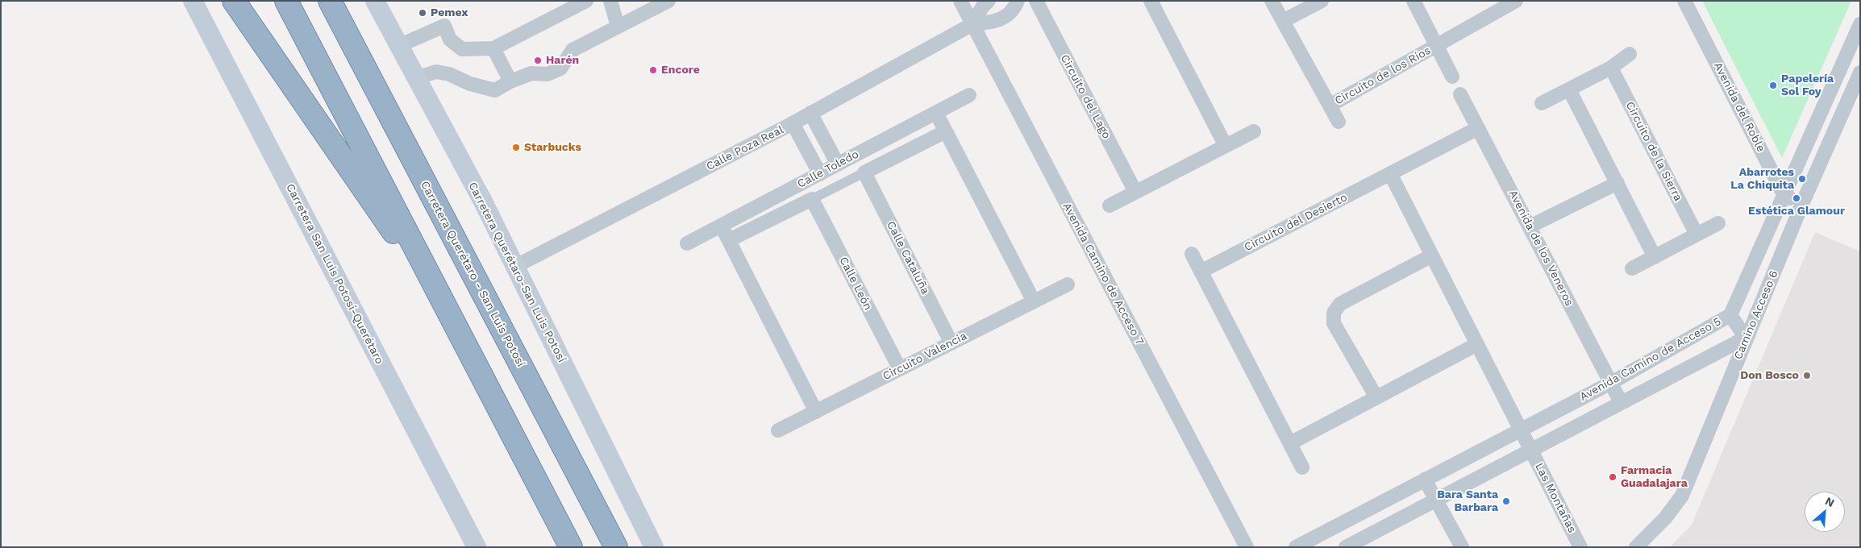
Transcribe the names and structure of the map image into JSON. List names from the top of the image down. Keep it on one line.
{"streets":{"highway":["Carretera Querétaro - San Luis Potosí"],"main road":["Carretera Querétaro-San Luis Potosí","Carretera San Luis Potosí-Querétaro"],"street":["Circuito de los Ríos","Circuito del Lago","Avenida del Roble","Calle Poza Real","Circuito de la Sierra","Calle Toledo","Circuito del Desierto","Avenida de los Veneros","Calle Cataluña","Avenida Camino de Acceso 7","Calle León","Camino Acceso 6","Circuito Valencia","Avenida Camino de Acceso 5","Las Montañas"]},"crossings":[["Avenida del Roble","Camino Acceso 6"],["Calle Poza Real","Carretera Querétaro-San Luis Potosí"],["Calle Poza Real","Avenida Camino de Acceso 7"],["Calle Toledo","Calle Cataluña"],["Calle Toledo","Calle León"],["Circuito del Desierto","Avenida de los Veneros"],["Avenida de los Veneros","Avenida Camino de Acceso 5"],["Calle Cataluña","Circuito Valencia"],["Calle León","Circuito Valencia"],["Camino Acceso 6","Avenida Camino de Acceso 5"],["Avenida Camino de Acceso 5","Las Montañas"]],"places":["Pemex","Harén","Encore","Papelería Sol Foy","Starbucks","Abarrotes La Chiquita","Estética Glamour","Don Bosco","Farmacia Guadalajara","Bara Santa Barbara"],"north":"top right"}
